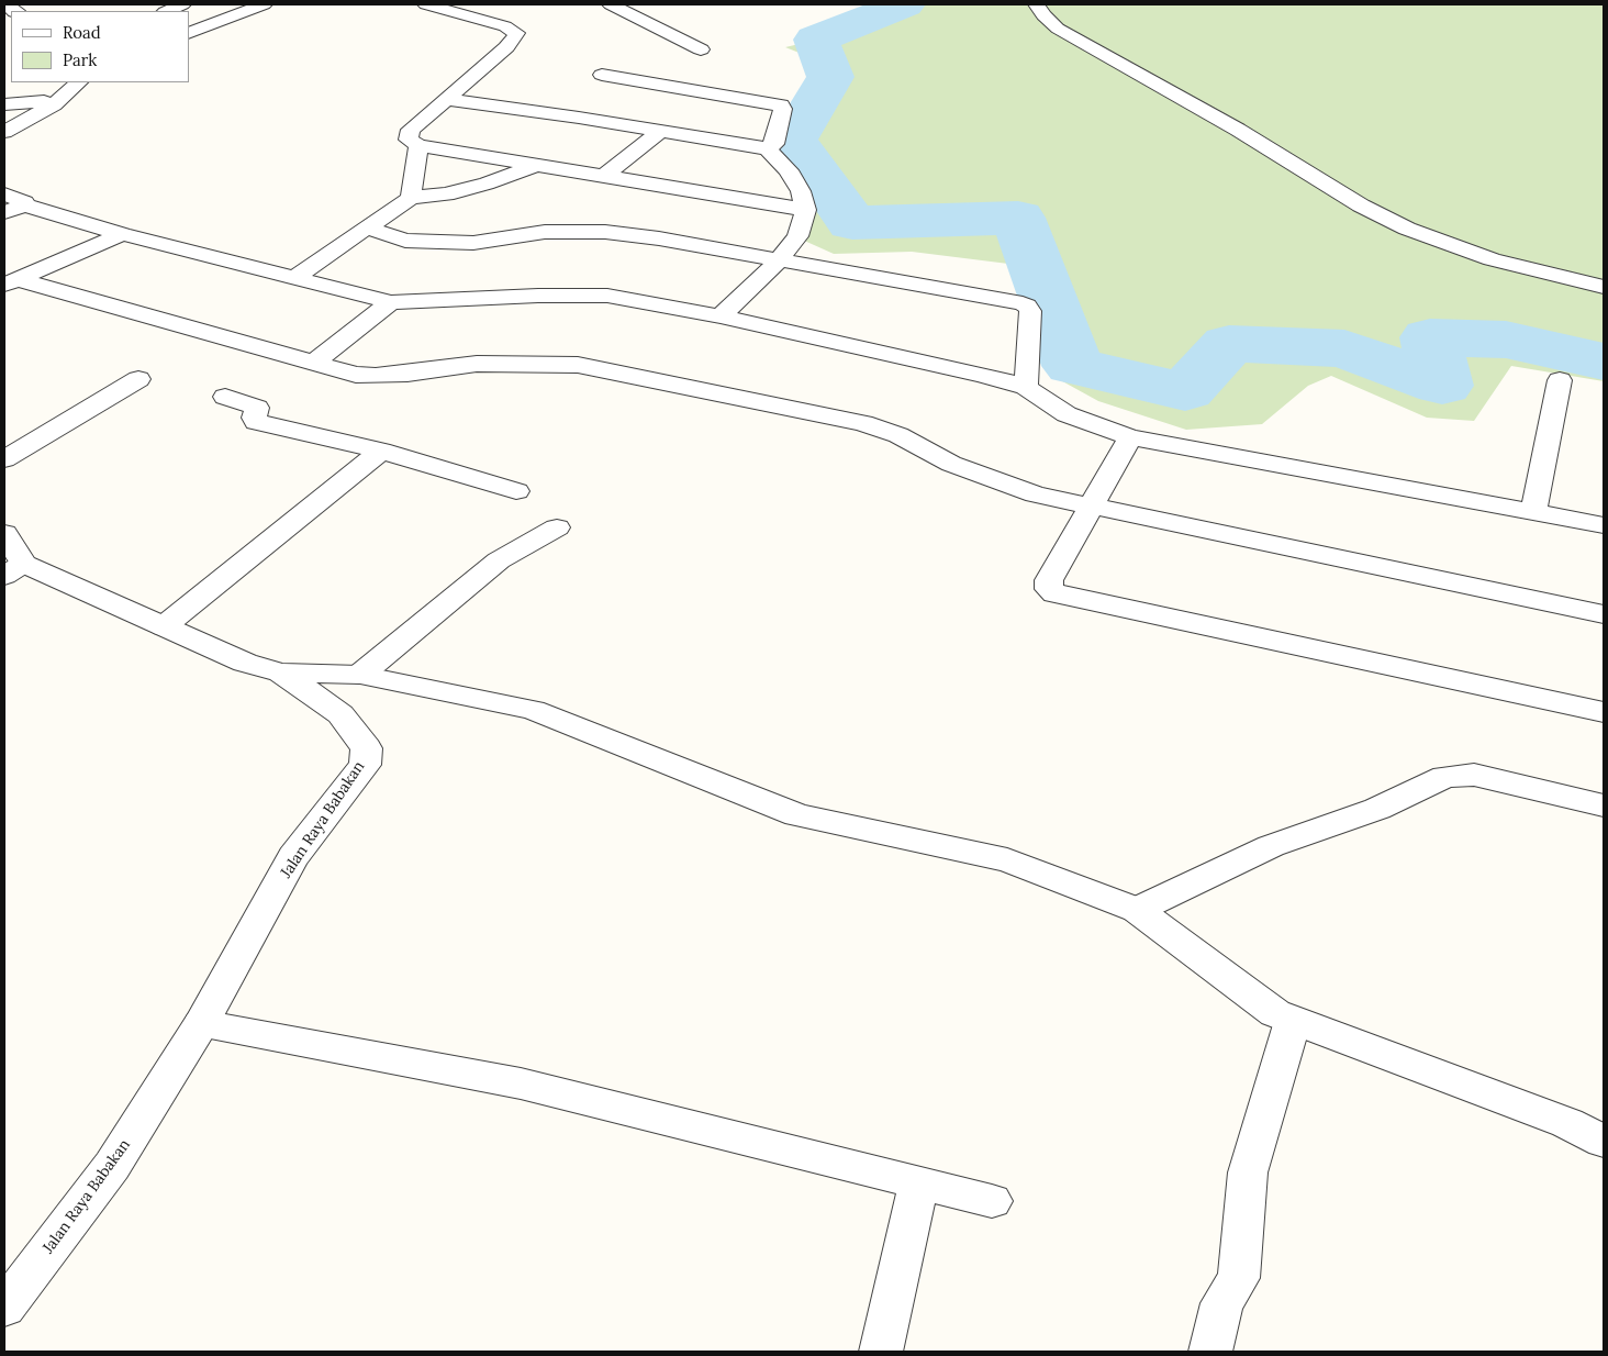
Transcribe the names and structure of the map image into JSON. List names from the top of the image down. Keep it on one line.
{"streets":{"street":["Jalan Raya Babakan"]},"legend":["Road","Park"]}
